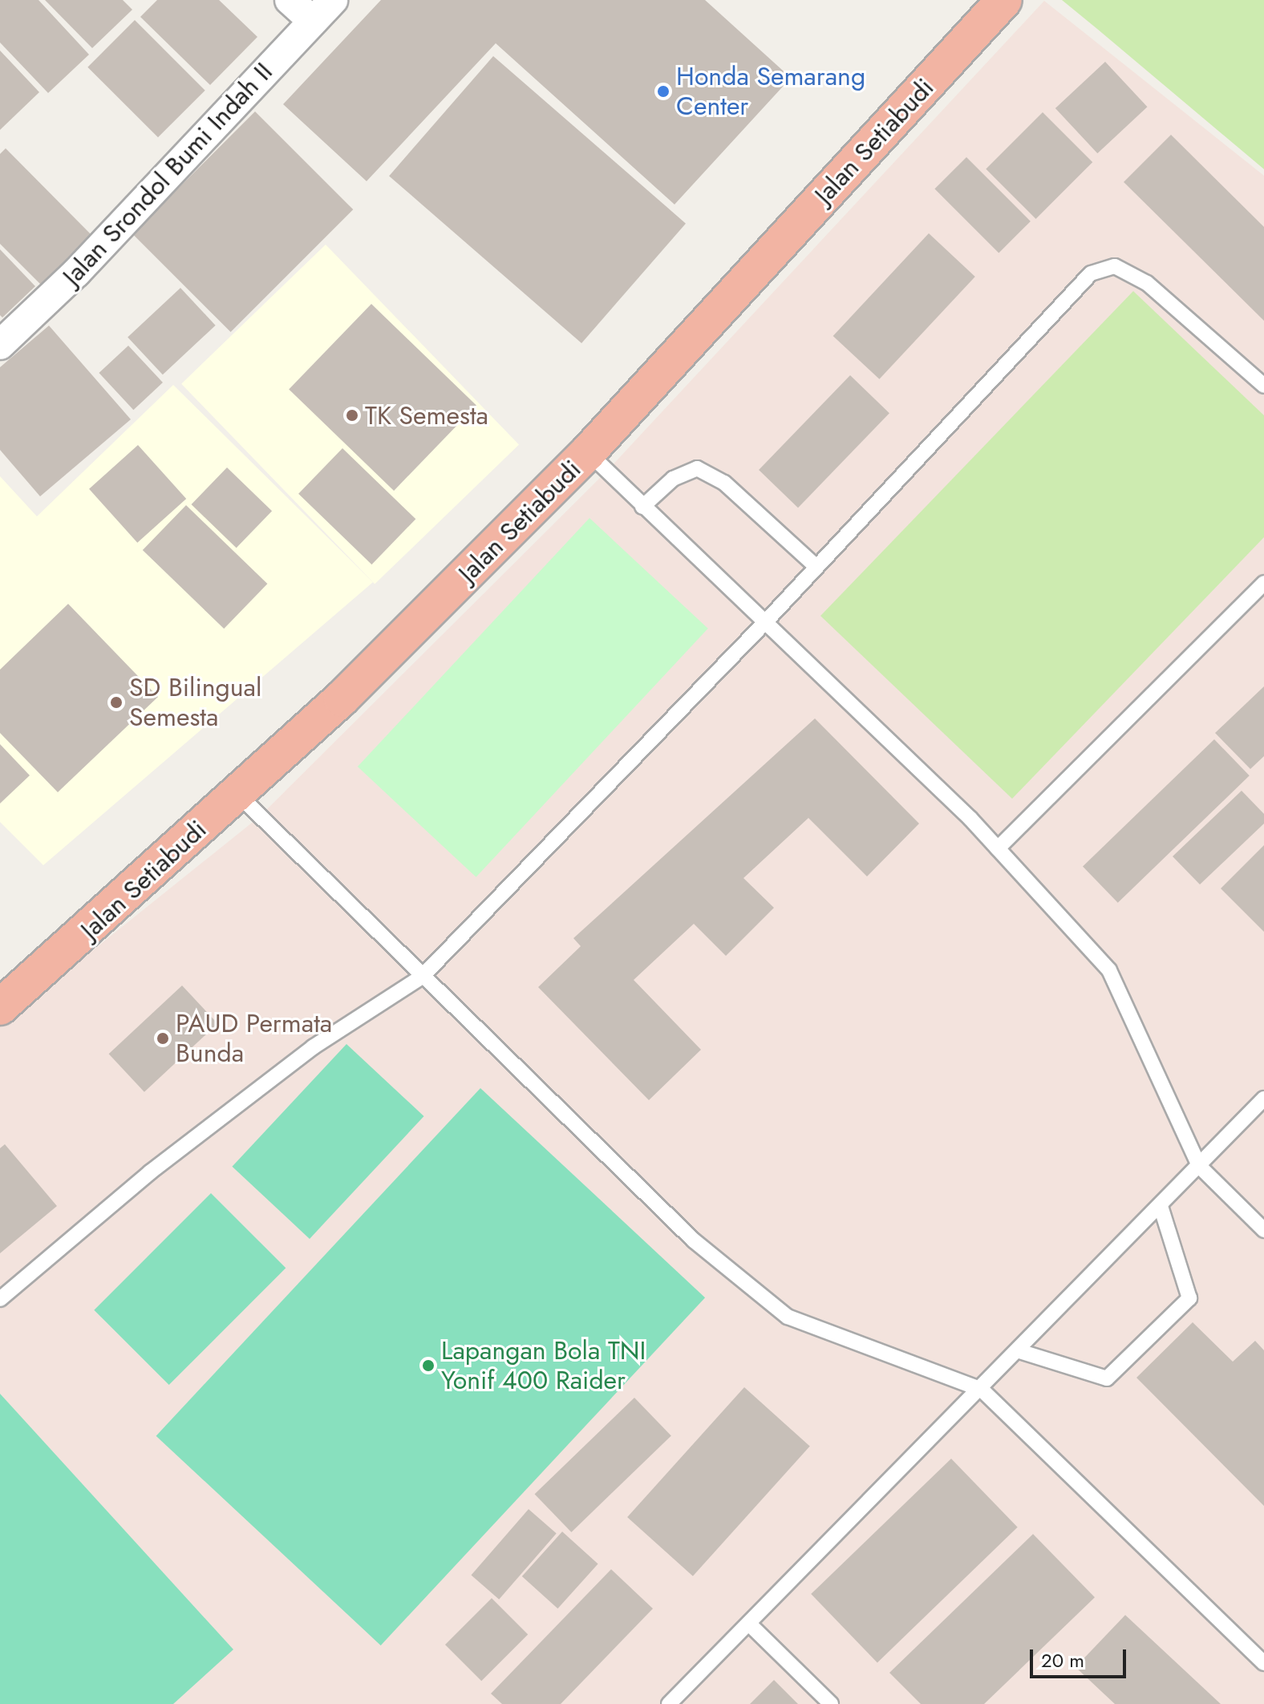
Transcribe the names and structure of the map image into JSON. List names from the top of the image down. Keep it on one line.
{"streets":{"highway":["Jalan Setiabudi"],"street":["Jalan Srondol Bumi Indah II"]},"places":["Honda Semarang Center","TK Semesta","SD Bilingual Semesta","PAUD Permata Bunda","Lapangan Bola TNI Yonif 400 Raider"],"scale_bar":"20 m"}
